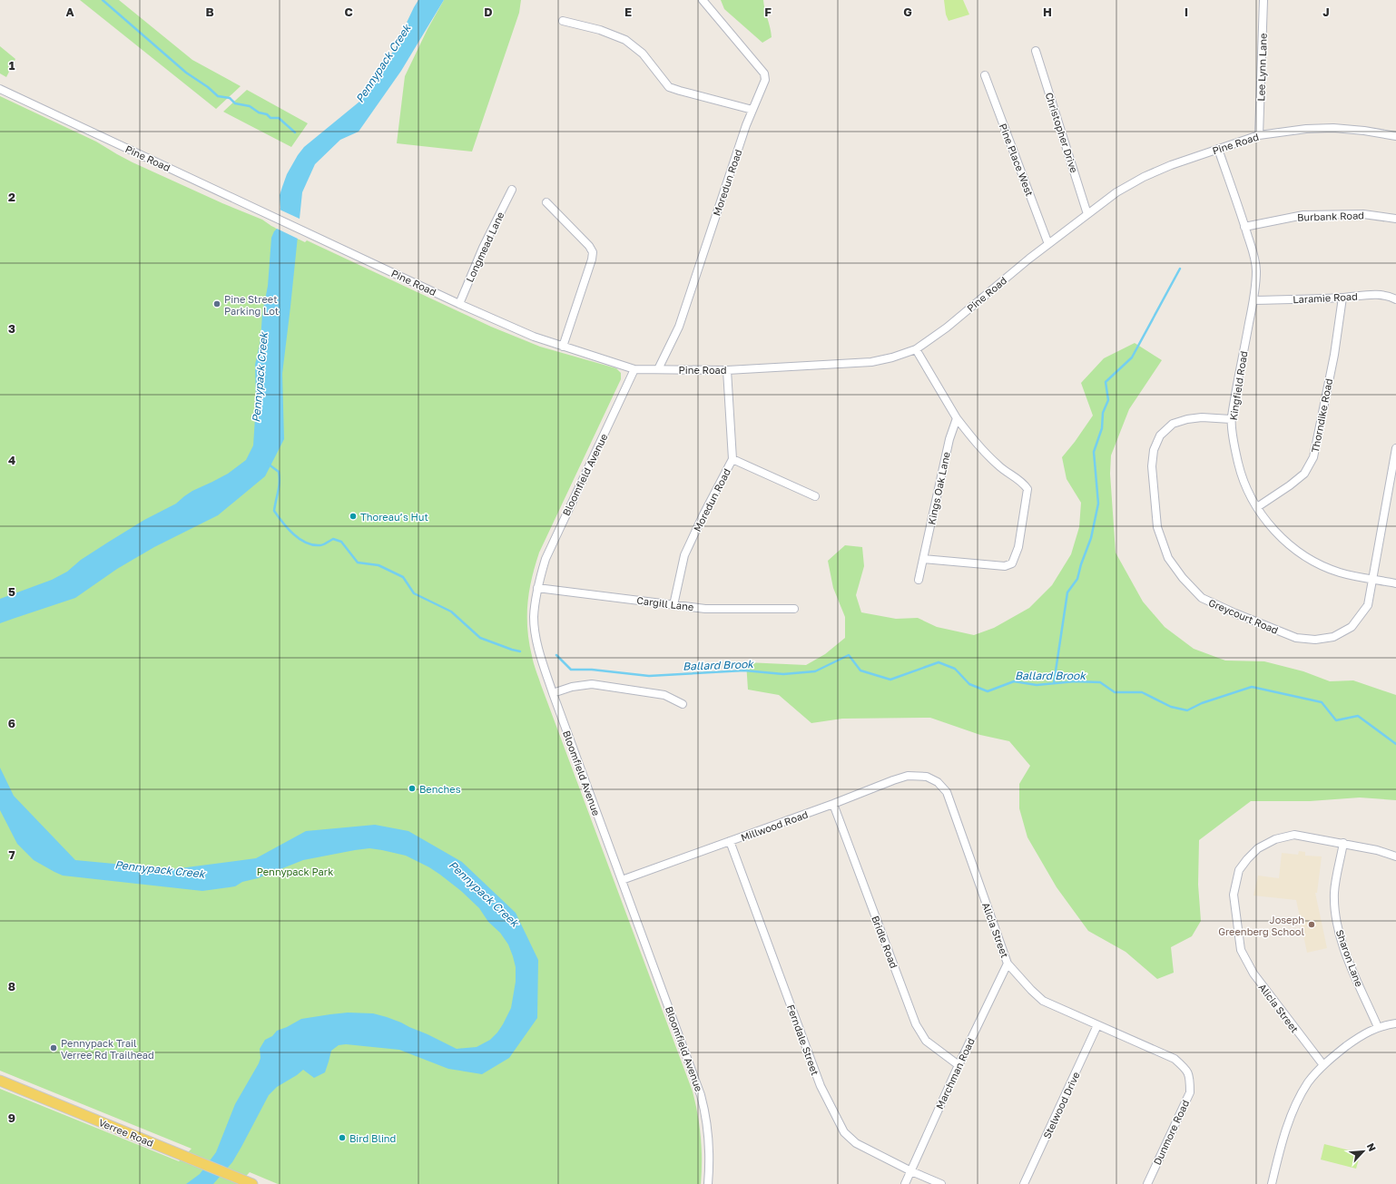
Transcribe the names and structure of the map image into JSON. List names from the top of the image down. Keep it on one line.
{"streets":{"main road":["Verree Road"],"street":["Lee Lynn Lane","Christopher Drive","Pine Road","Pine Place West","Moredun Road","Burbank Road","Longmead Lane","Laramie Road","Kingfield Road","Thorndike Road","Bloomfield Avenue","Kings Oak Lane","Cargill Lane","Greycourt Road","Millwood Road","Alicia Street","Bridle Road","Sharon Lane","Ferndale Street","Marchman Road","Stelwood Drive","Dunmore Road"]},"crossings":[["Lee Lynn Lane","Pine Road"],["Christopher Drive","Pine Road"],["Pine Road","Pine Place West"],["Pine Road","Moredun Road"],["Pine Road","Longmead Lane"],["Pine Road","Kingfield Road"],["Pine Road","Bloomfield Avenue"],["Moredun Road","Cargill Lane"],["Burbank Road","Kingfield Road"],["Laramie Road","Kingfield Road"],["Laramie Road","Thorndike Road"],["Kingfield Road","Thorndike Road"],["Kingfield Road","Greycourt Road"],["Bloomfield Avenue","Cargill Lane"],["Bloomfield Avenue","Millwood Road"],["Millwood Road","Alicia Street"],["Millwood Road","Bridle Road"],["Millwood Road","Ferndale Street"],["Alicia Street","Sharon Lane"],["Alicia Street","Marchman Road"],["Alicia Street","Stelwood Drive"],["Alicia Street","Dunmore Road"],["Bridle Road","Marchman Road"],["Ferndale Street","Marchman Road"]],"water":["Pennypack Creek","Ballard Brook"],"parks":["Pennypack Park"],"places":["Pine Street Parking Lot","Thoreau’s Hut","Benches","Joseph Greenberg School","Pennypack Trail Verree Rd Trailhead","Bird Blind"],"north":"top right","grid":{"columns":["A","B","C","D","E","F","G","H","I","J"],"rows":["1","2","3","4","5","6","7","8","9"]}}
